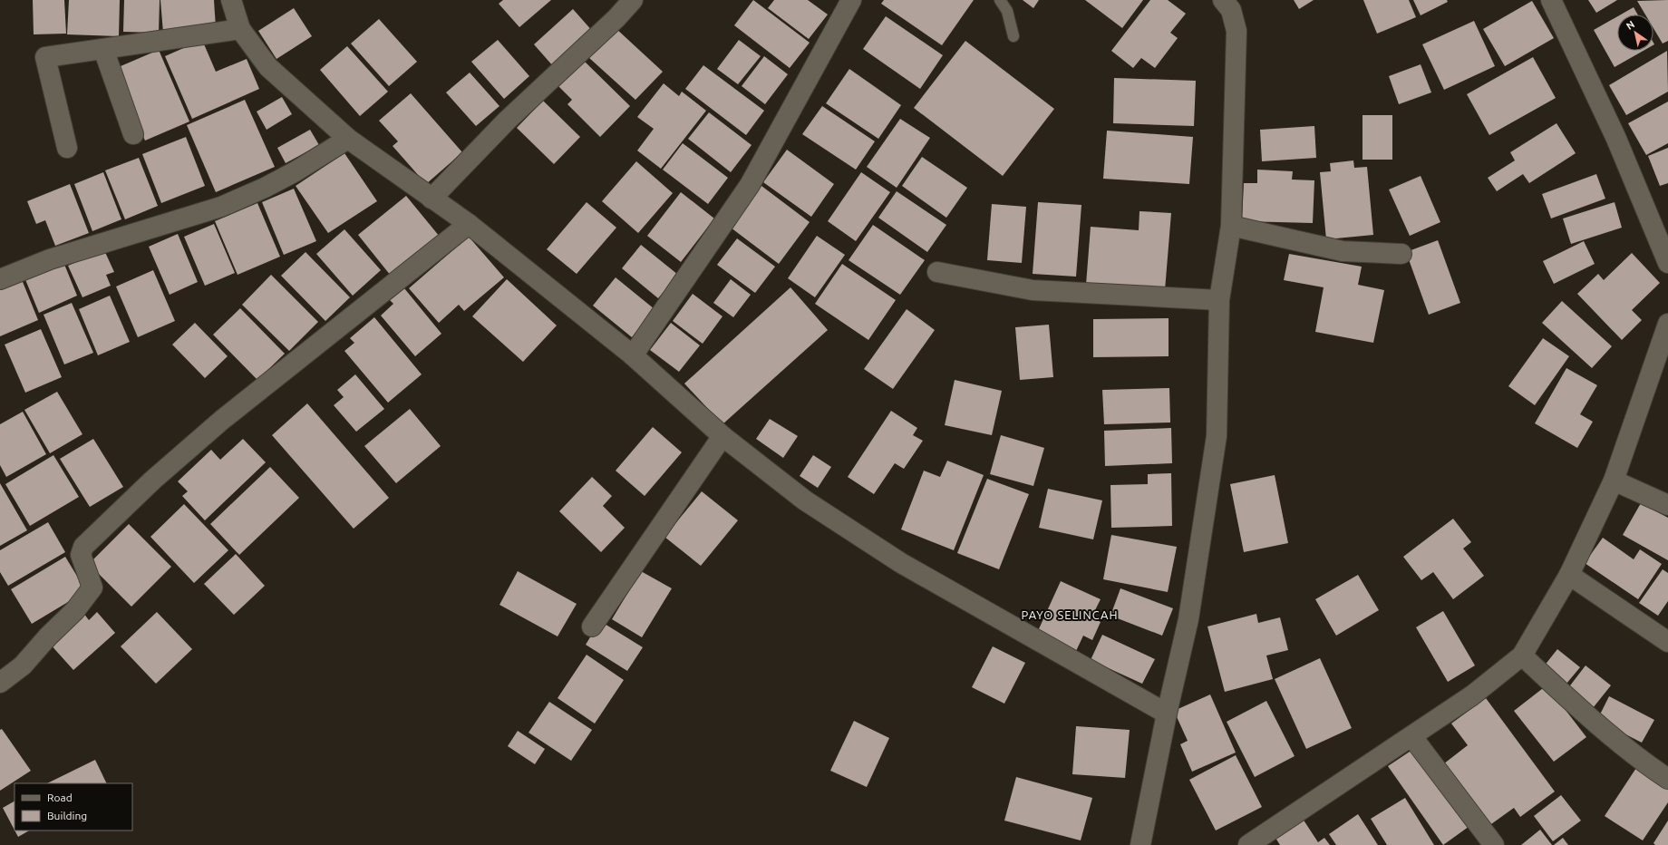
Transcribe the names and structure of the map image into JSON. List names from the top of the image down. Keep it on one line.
{"districts":["PAYO SELINCAH"],"legend":["Road","Building"],"north":"top left"}
